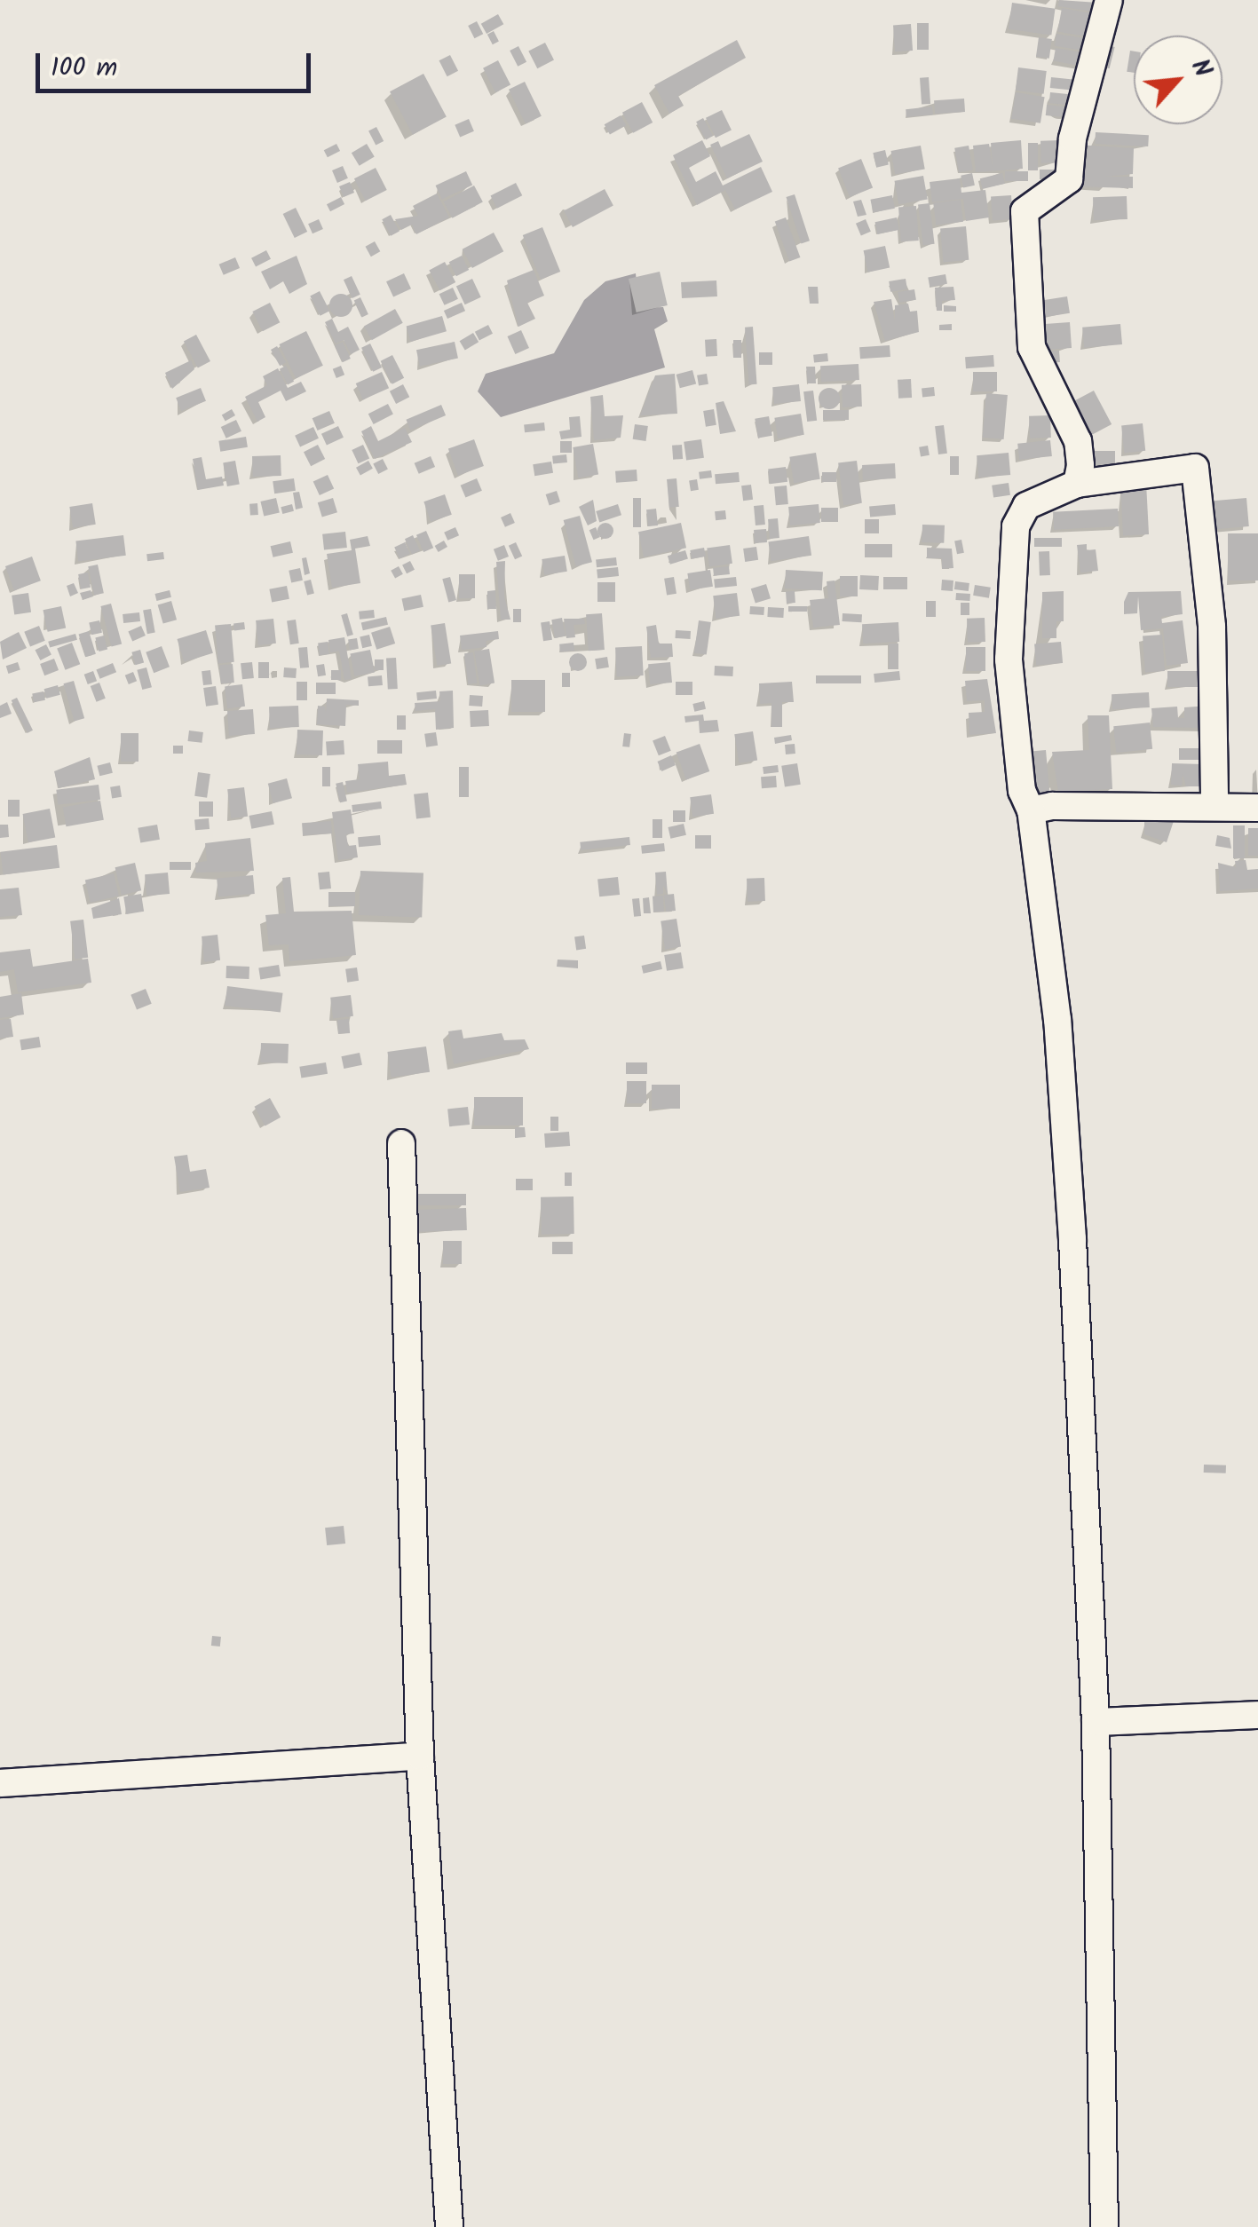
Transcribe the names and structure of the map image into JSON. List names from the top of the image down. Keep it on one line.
{"scale_bar":"100 m","north":"top right"}
